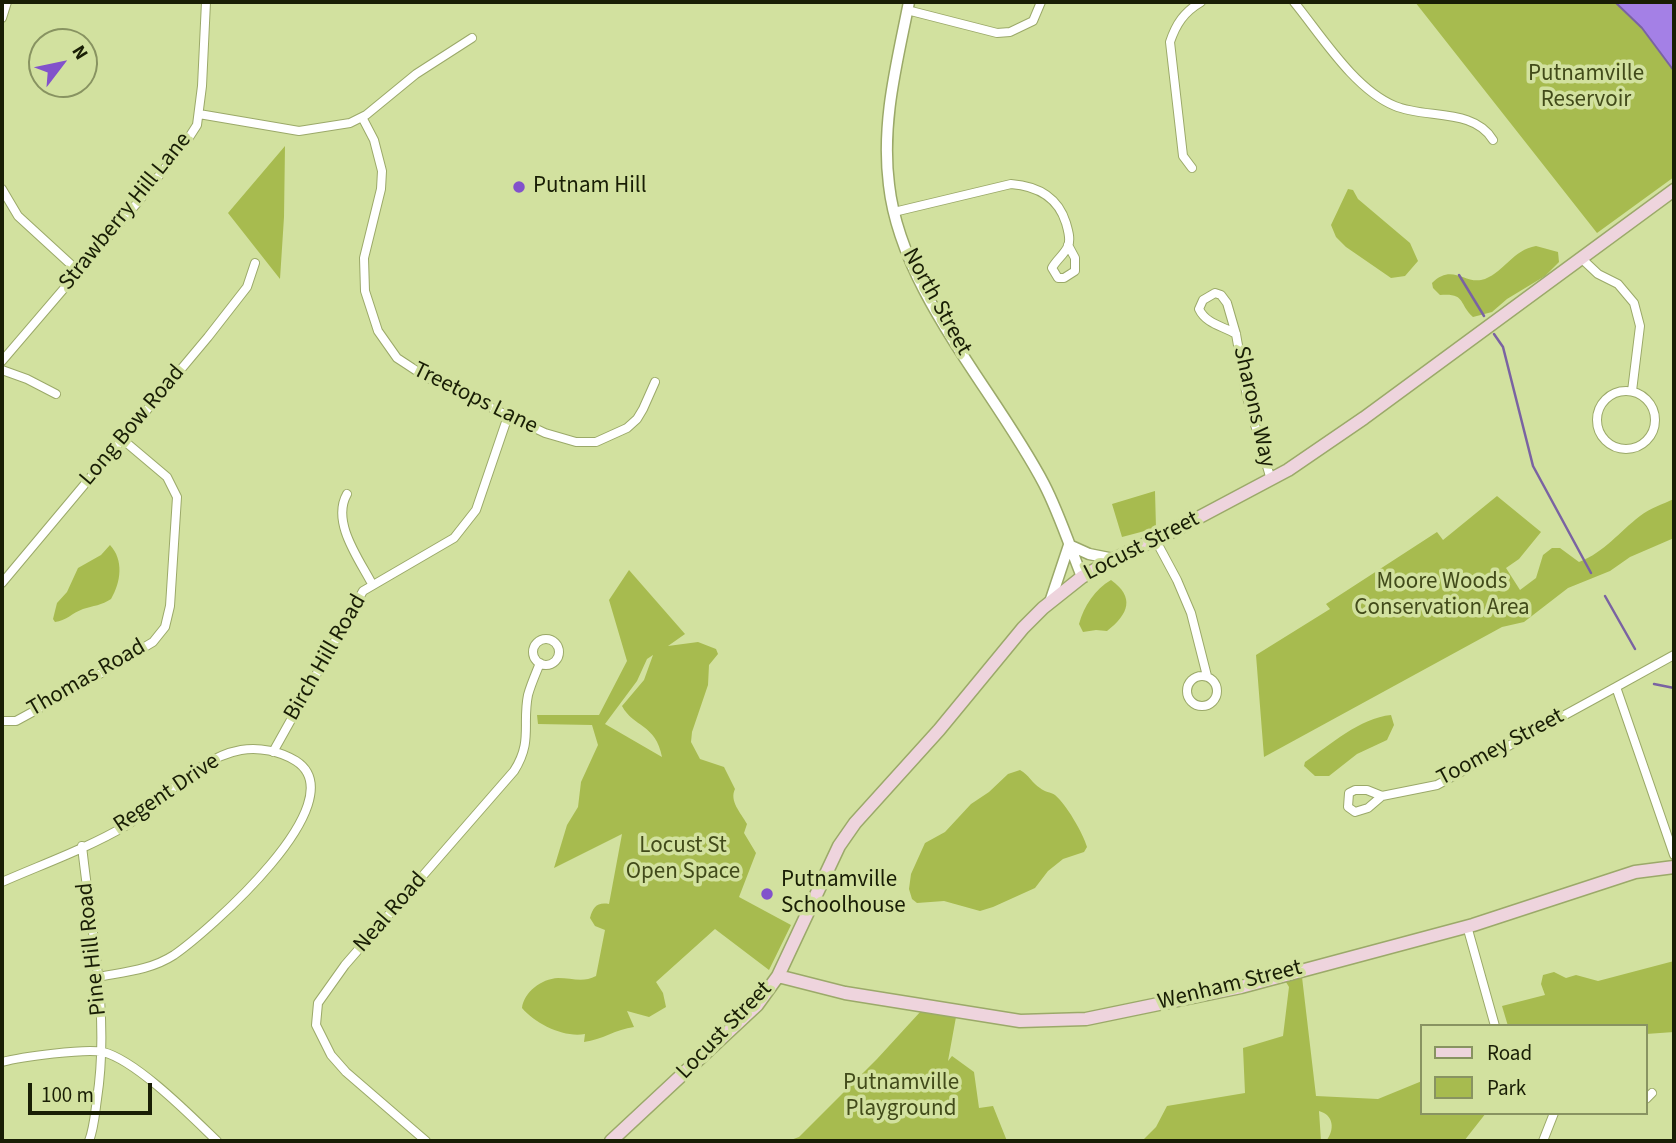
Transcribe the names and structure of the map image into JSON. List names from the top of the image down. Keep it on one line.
{"streets":{"main road":["Locust Street","Wenham Street"],"street":["Strawberry Hill Lane","North Street","Treetops Lane","Sharons Way","Long Bow Road","Birch Hill Road","Thomas Road","Toomey Street","Regent Drive","Neal Road","Pine Hill Road"]},"crossings":[["North Street","Locust Street"],["Treetops Lane","Birch Hill Road"],["Sharons Way","Locust Street"],["Long Bow Road","Thomas Road"],["Locust Street","Wenham Street"],["Birch Hill Road","Regent Drive"],["Regent Drive","Pine Hill Road"]],"parks":["Putnamville Reservoir","Moore Woods Conservation Area","Locust St Open Space","Putnamville Playground"],"places":["Putnam Hill","Putnamville Schoolhouse"],"legend":["Road","Park"],"scale_bar":"100 m","north":"top right"}
